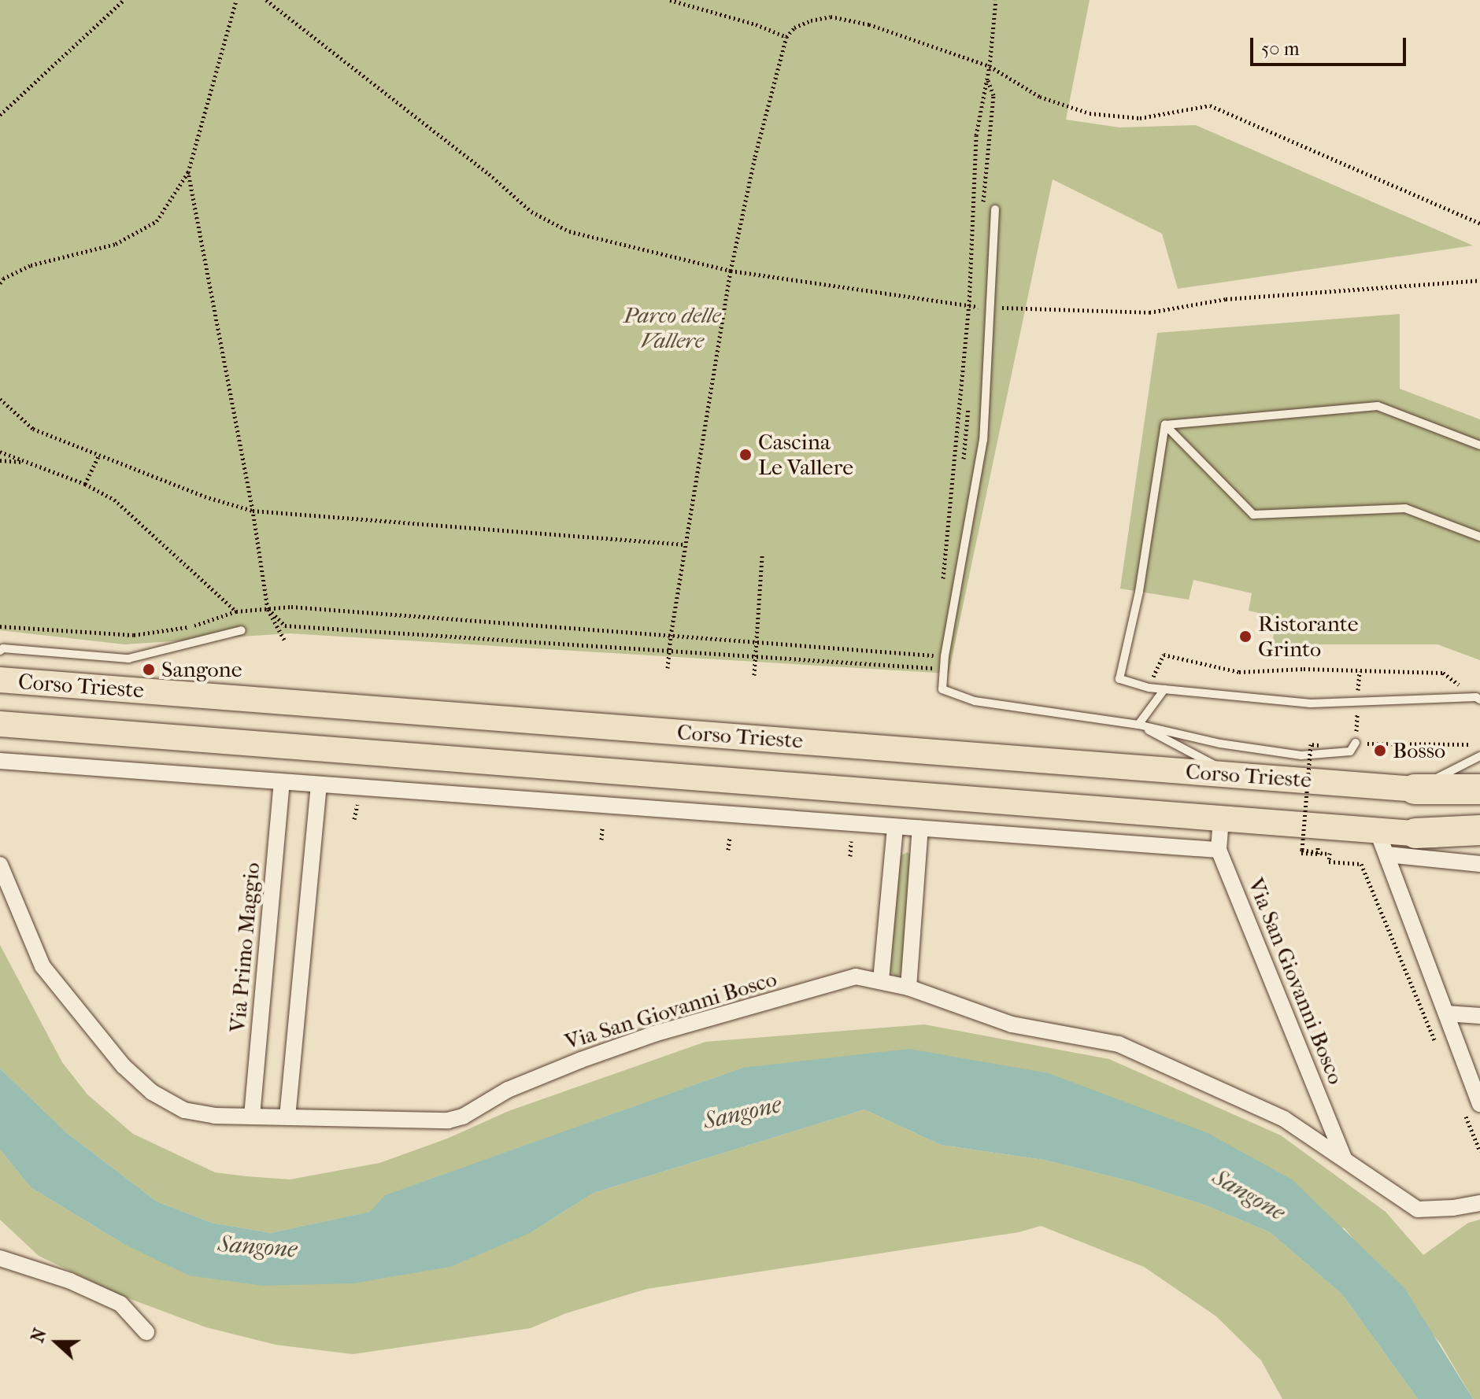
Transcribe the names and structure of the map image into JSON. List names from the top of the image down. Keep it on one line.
{"streets":{"main road":["Corso Trieste"],"street":["Via Primo Maggio","Via San Giovanni Bosco"]},"crossings":[["Corso Trieste","Via San Giovanni Bosco"],["Via Primo Maggio","Via San Giovanni Bosco"]],"water":["Sangone"],"parks":["Parco delle Vallere"],"places":["Cascina Le Vallere","Ristorante Grinto","Sangone","Bosso"],"scale_bar":"50 m","north":"left"}
